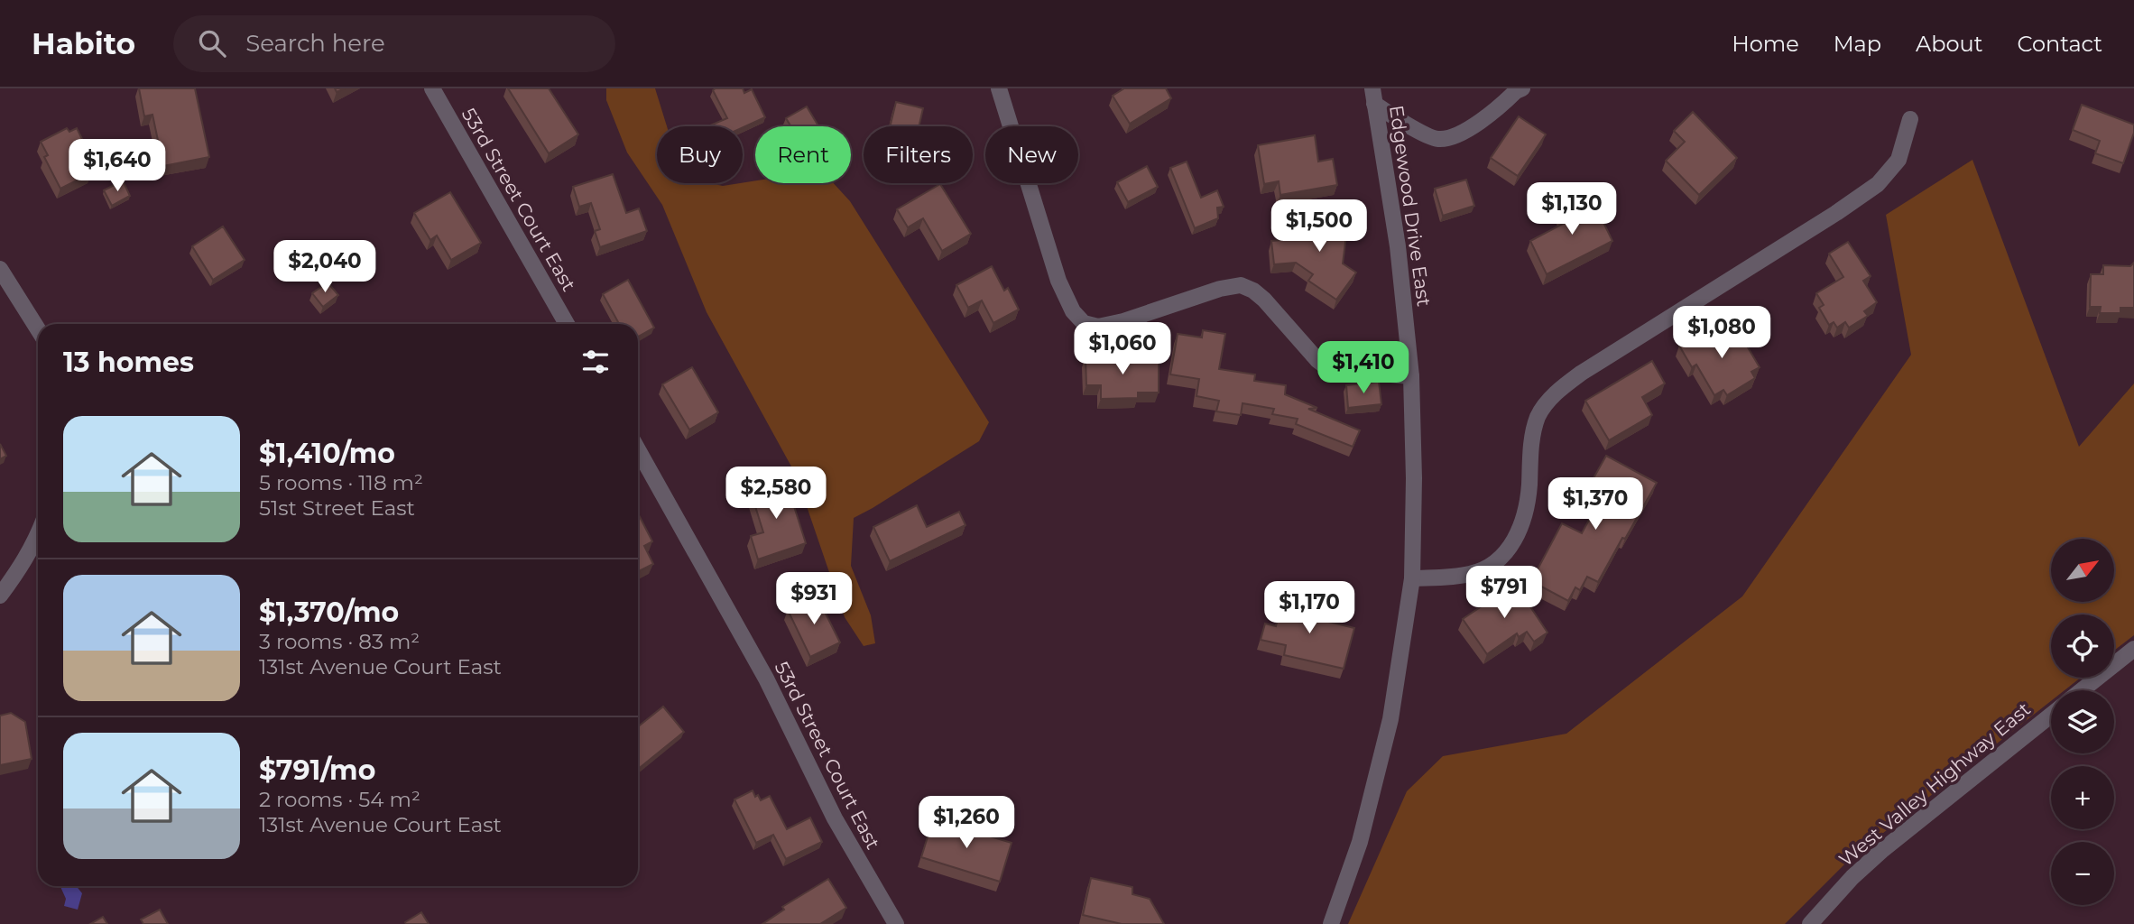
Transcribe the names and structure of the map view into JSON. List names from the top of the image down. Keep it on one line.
{"streets":{"street":["53rd Street Court East","Edgewood Drive East","West Valley Highway East"]},"north":"top right","page":{"header":"Habito","search":"Search here","nav":["Home","Map","About","Contact"],"chip":["Buy","Rent","Filters","New"],"price":["$1,640","$1,130","$1,500","$2,040","$1,080","$1,060","$1,410","$2,580","$1,370","$791","$931","$1,170","$1,260"],"heading":"13 homes","list":[{"name":"$1,410/mo","note":"5 rooms · 118 m² · 51st Street East"},{"name":"$1,370/mo","note":"3 rooms · 83 m² · 131st Avenue Court East"},{"name":"$791/mo","note":"2 rooms · 54 m² · 131st Avenue Court East"}],"map_buttons":["+","−"]}}
